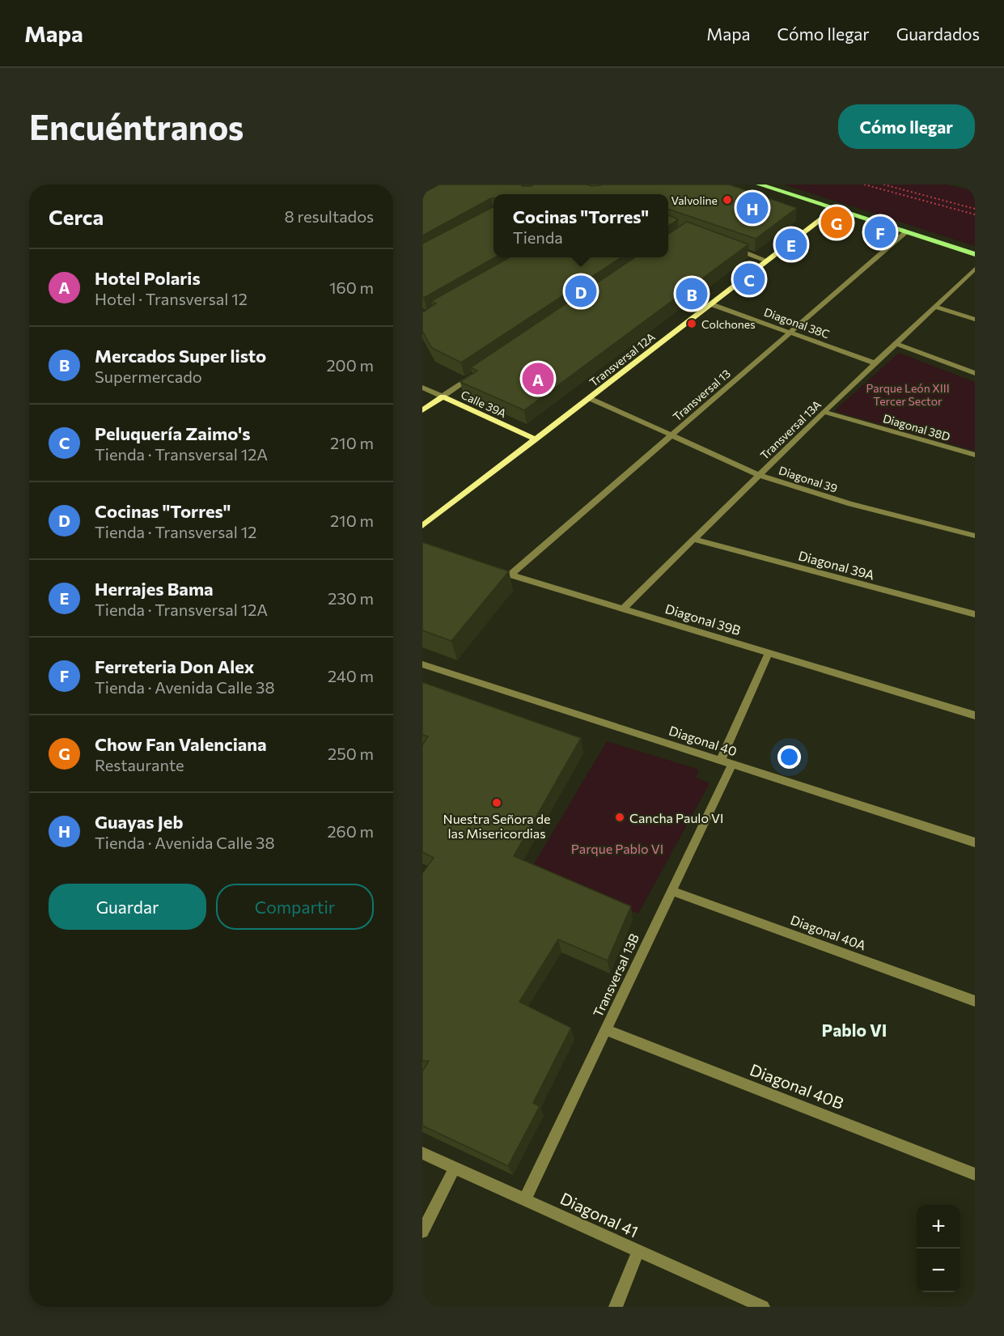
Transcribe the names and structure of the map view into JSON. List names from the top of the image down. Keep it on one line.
{"streets":{"street":["Diagonal 38C","Transversal 12A","Transversal 13","Calle 39A","Diagonal 38D","Transversal 13A","Diagonal 39","Diagonal 39A","Diagonal 39B","Diagonal 40","Diagonal 40A","Transversal 13B","Diagonal 40B","Diagonal 41"]},"crossings":[["Diagonal 38C","Transversal 12A"],["Diagonal 38C","Transversal 13"],["Diagonal 38C","Transversal 13A"],["Transversal 12A","Calle 39A"],["Transversal 12A","Diagonal 39"],["Transversal 13","Diagonal 39"],["Transversal 13","Diagonal 39B"],["Diagonal 38D","Transversal 13A"],["Transversal 13A","Diagonal 39"],["Transversal 13A","Diagonal 39A"],["Transversal 13A","Diagonal 39B"],["Diagonal 40","Transversal 13B"],["Diagonal 40A","Transversal 13B"],["Transversal 13B","Diagonal 40B"],["Transversal 13B","Diagonal 41"]],"districts":["Pablo VI"],"parks":["Parque León XIII Tercer Sector","Parque Pablo VI"],"places":["Valvoline","Colchones","Nuestra Señora de las Misericordias","Cancha Paulo VI"],"page":{"header":"Mapa","nav":["Mapa","Cómo llegar","Guardados"],"buttons":["Cómo llegar",["Guardar","Compartir"]],"title":"Encuéntranos","heading":["Cerca","8 resultados"],"pins":["H","G","F","E","C","D","B","A"],"popup":["Cocinas \"Torres\"","Tienda"],"list":[{"mark":"A","name":"Hotel Polaris","note":"Hotel · Transversal 12","value":"160 m"},{"mark":"B","name":"Mercados Super listo","note":"Supermercado","value":"200 m"},{"mark":"C","name":"Peluquería Zaimo's","note":"Tienda · Transversal 12A","value":"210 m"},{"mark":"D","name":"Cocinas \"Torres\"","note":"Tienda · Transversal 12","value":"210 m"},{"mark":"E","name":"Herrajes Bama","note":"Tienda · Transversal 12A","value":"230 m"},{"mark":"F","name":"Ferreteria Don Alex","note":"Tienda · Avenida Calle 38","value":"240 m"},{"mark":"G","name":"Chow Fan Valenciana","note":"Restaurante","value":"250 m"},{"mark":"H","name":"Guayas Jeb","note":"Tienda · Avenida Calle 38","value":"260 m"}],"map_buttons":["+","−"]}}
